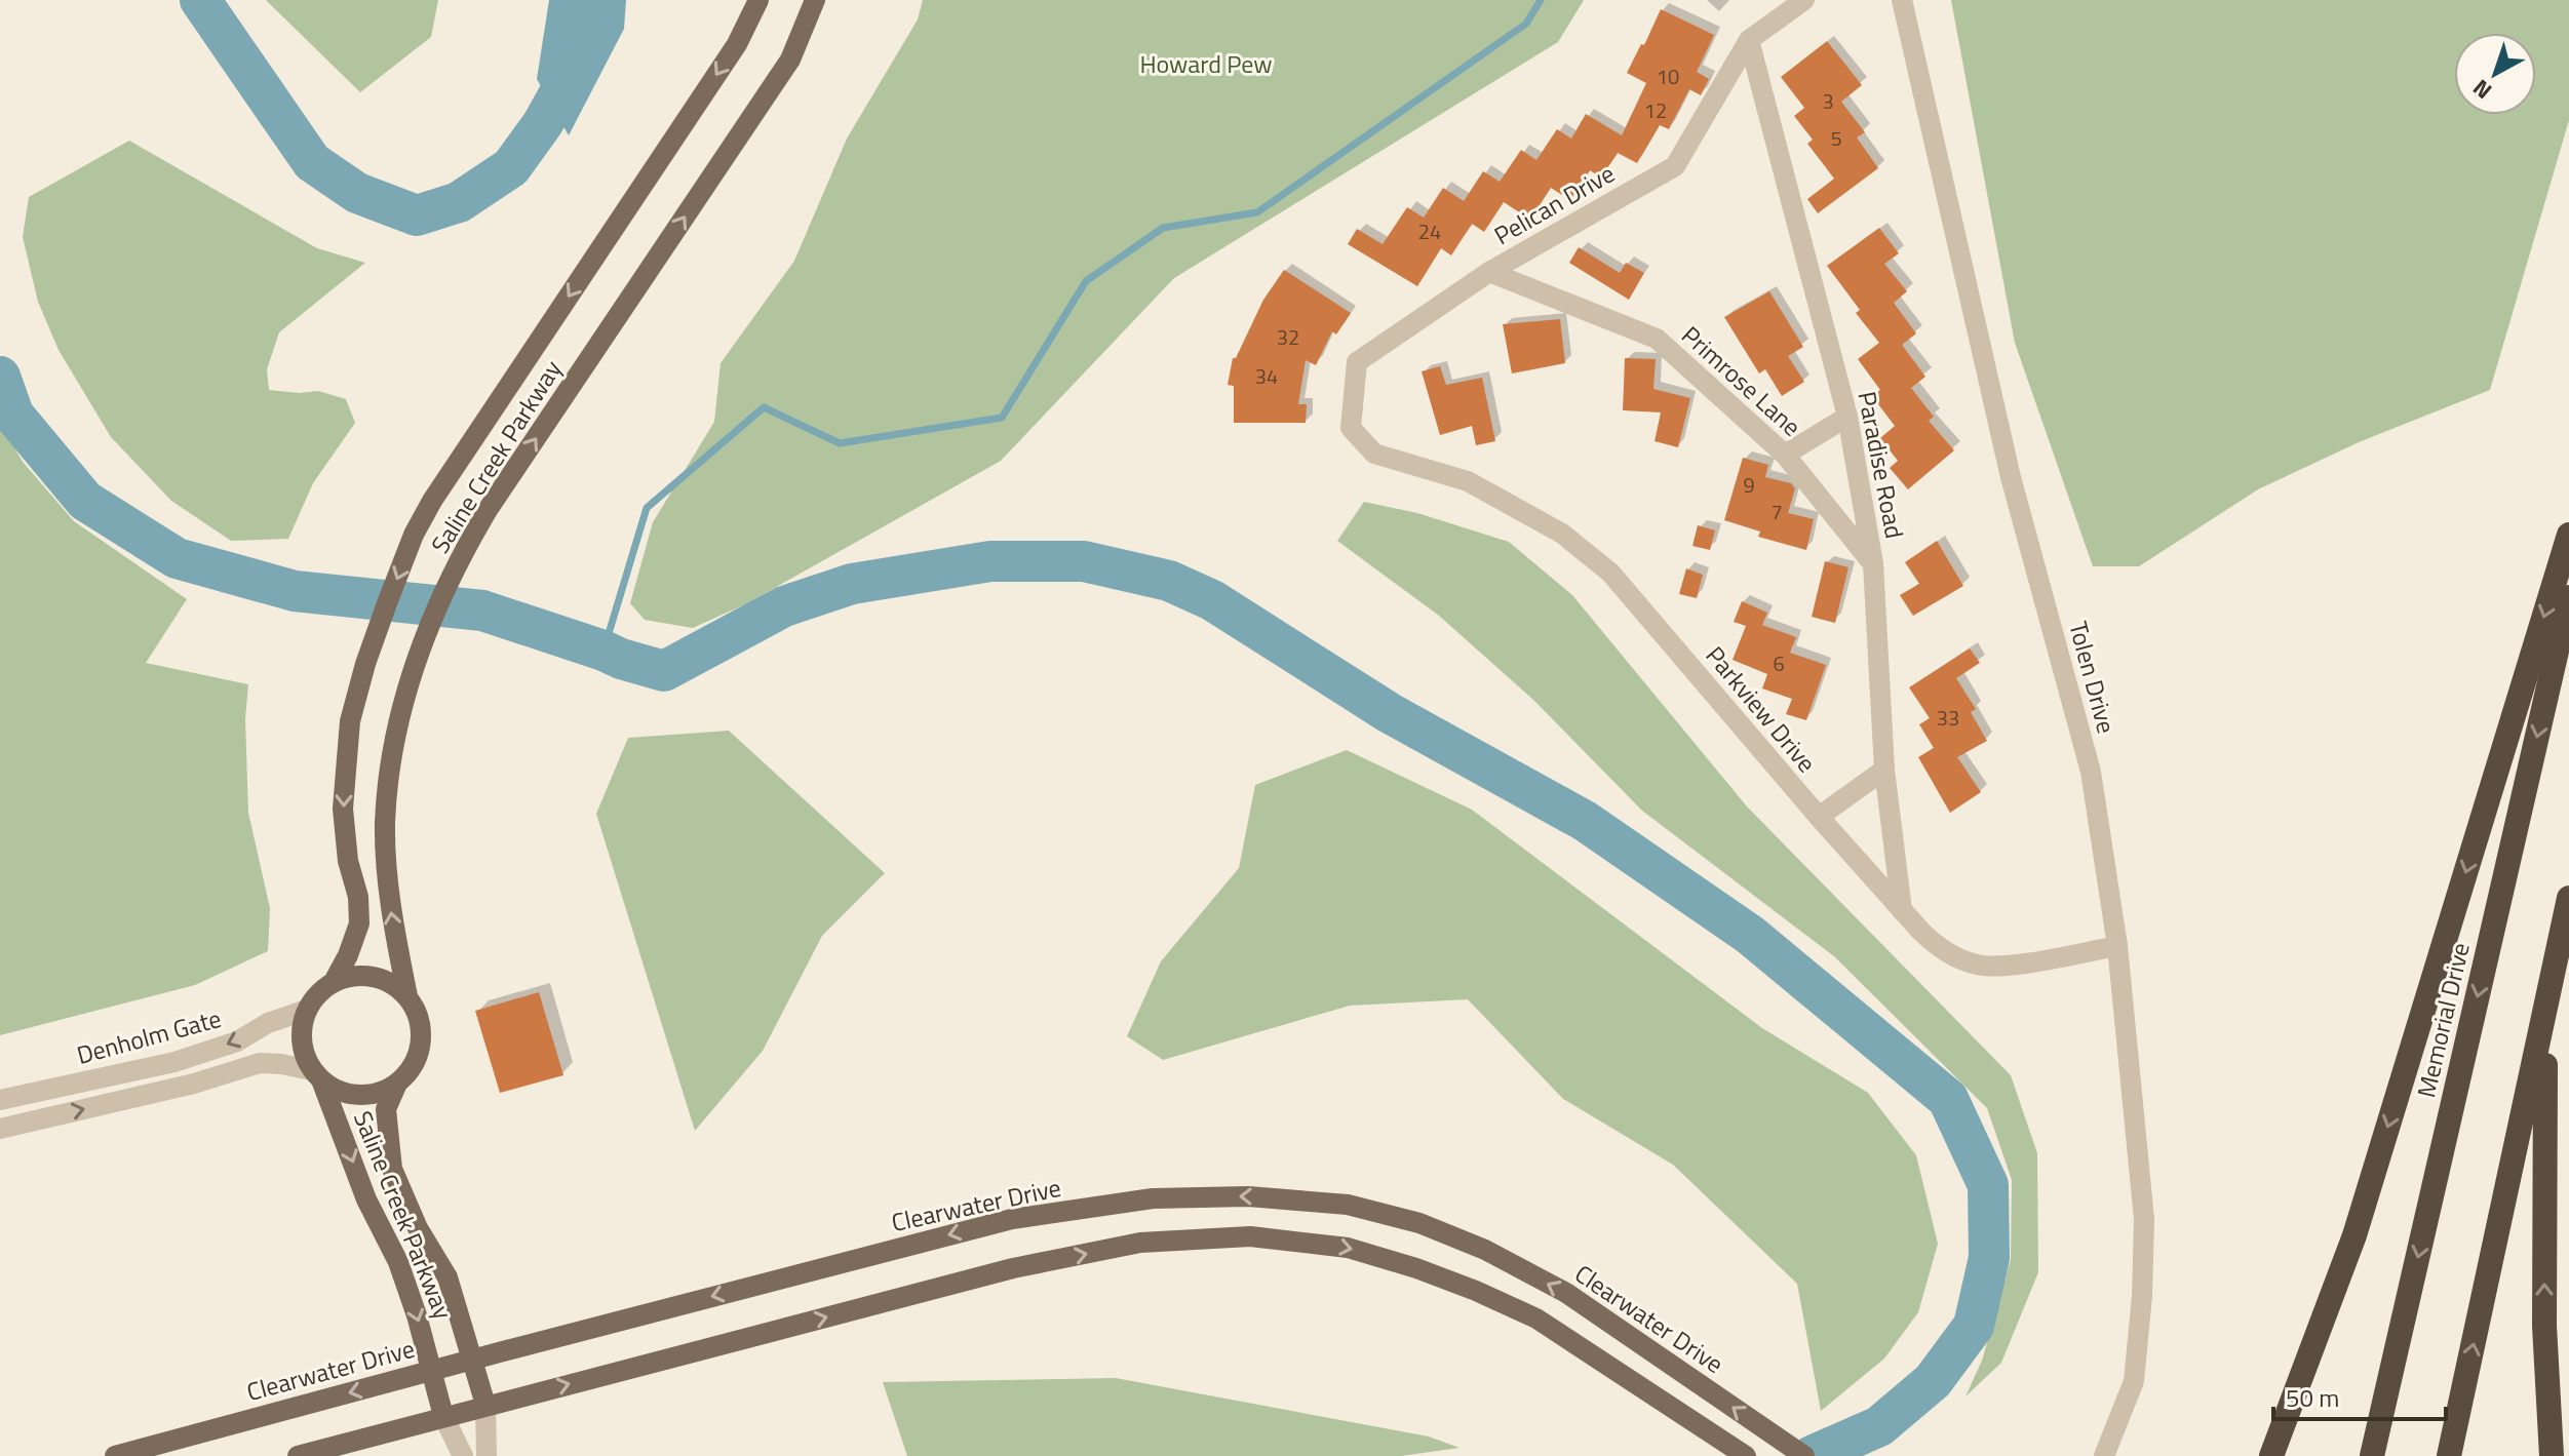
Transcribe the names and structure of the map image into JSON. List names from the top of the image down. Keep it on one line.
{"streets":{"highway":["Memorial Drive"],"main road":["Saline Creek Parkway","Clearwater Drive"],"street":["Pelican Drive","Primrose Lane","Paradise Road","Tolen Drive","Parkview Drive","Denholm Gate"]},"crossings":[["Pelican Drive","Primrose Lane"],["Pelican Drive","Paradise Road"],["Pelican Drive","Parkview Drive"],["Primrose Lane","Paradise Road"],["Saline Creek Parkway","Denholm Gate"],["Saline Creek Parkway","Clearwater Drive"],["Paradise Road","Parkview Drive"],["Tolen Drive","Parkview Drive"]],"parks":["Howard Pew"],"house_numbers":["10","3","12","5","24","32","34","9","7","6","33"],"scale_bar":"50 m","north":"bottom left"}
